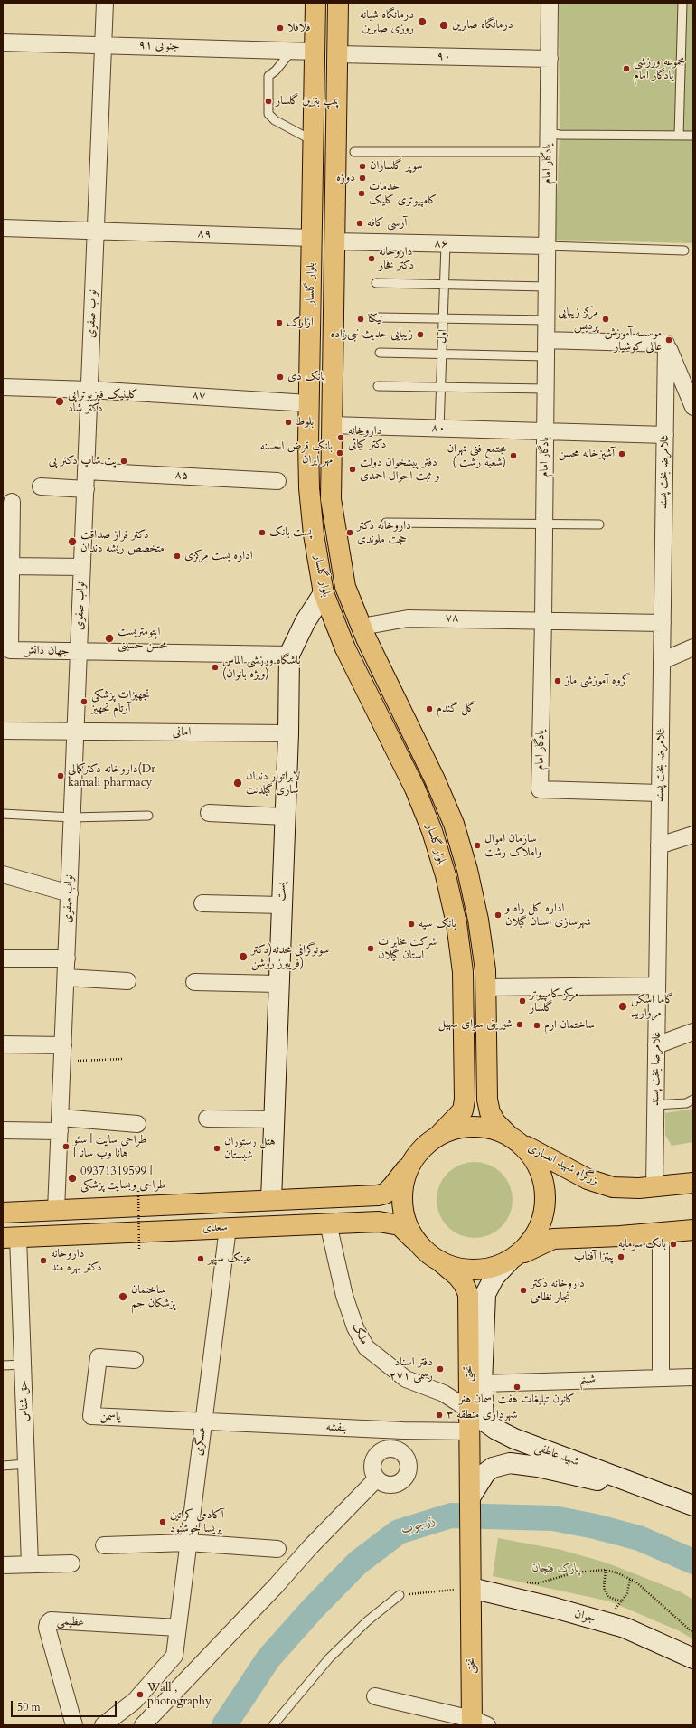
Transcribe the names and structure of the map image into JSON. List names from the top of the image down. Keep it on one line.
{"streets":{"main road":["بلوار گلسار","پست","بزرگراه شهید انصاری","سعدی","تختی","شهید عاطفی","جوان"],"street":["۹۱ جنوبی","۹۰","یادگار امام","۸۹","۸۶","نواب صفوی","۸۷","۸۰","غلامرضا بخت پسند","۸۵","۷۸","جهان دانش","امانی","ملک","شبنم","حق شناس","یاسمن","بنفشه","عسگری","عظیمی"],"lane":["اول"]},"crossings":[["۹۱ جنوبی","بلوار گلسار"],["۹۱ جنوبی","نواب صفوی"],["۹۰","یادگار امام"],["۹۰","بلوار گلسار"],["یادگار امام","۸۶"],["یادگار امام","۸۰"],["یادگار امام","غلامرضا بخت پسند"],["یادگار امام","۷۸"],["۸۹","بلوار گلسار"],["۸۹","نواب صفوی"],["۸۶","بلوار گلسار"],["۸۶","اول"],["بلوار گلسار","۸۷"],["بلوار گلسار","۸۰"],["بلوار گلسار","۷۸"],["بلوار گلسار","پست"],["بلوار گلسار","بزرگراه شهید انصاری"],["بلوار گلسار","تختی"],["نواب صفوی","۸۷"],["نواب صفوی","۸۵"],["نواب صفوی","جهان دانش"],["نواب صفوی","امانی"],["اول","۸۰"],["۸۰","غلامرضا بخت پسند"],["غلامرضا بخت پسند","بزرگراه شهید انصاری"],["امانی","پست"],["سعدی","ملک"],["سعدی","حق شناس"],["سعدی","عسگری"],["ملک","تختی"],["ملک","بنفشه"],["ملک","شهید عاطفی"],["تختی","شبنم"],["تختی","بنفشه"],["تختی","شهید عاطفی"],["تختی","جوان"],["یاسمن","بنفشه"],["یاسمن","عسگری"],["بنفشه","عسگری"],["بنفشه","شهید عاطفی"],["عسگری","عظیمی"]],"water":["زرجوب"],"parks":["پارک فنجان"],"places":["درمانگاه شبانه روزی صابرین","درمانگاه صابرین","فلافلا","مجموعه ورزشی یادگار امام","پمپ بنزین گلسار","سوپر گلساران","دوژه","خدمات کامپیوتری کلیک","آرسی کافه","داروخانه دکتر فخار","نیکتا","مرکز زیبایی پردیس","ازارک","زیبایی حدیث نبی‌زاده","موسسه آموزش عالی کوشیار","بانک دی","کلینیک فیزیوتراپی دکتر شاد","بلوط","داروخانه دکتر کیائی","بانک قرض الحسنه مهر ایران","آشپزخانه محسن","مجتمع فنی تهران ( شعبه رشت)","پت شاپ دکتر پی","دفتر پیشخوان دولت و ثبت احوال احمدی","پست بانک","داروخانه دکتر حجت ملوندی","دکتر فراز صداقت متخصص ریشه دندان","اداره پست مرکزی","اپتومتریست محسن حسینی","باشگاه ورزشی الماس (ویژه بانوان)","گروه آموزشی ماز","تجهیزات پزشکی آرتام تجهیز","گل گندم","داروخانه دکترکمالی(Dr kamali pharmacy","لابراتوار دندان سازی گیلدنت","سازمان اموال واملاک رشت","اداره کل راه و شهرسازی استان گیلان","بانک سپه","شرکت مخابرات استان گیلان","سونوگرافی محدثه(دکتر فریبرز روشن)","مرکز کامپیوتر گلسار","گاما اسکن مروارید","شیرینی سرای سهیل","ساختمان ارم","طراحی سایت | سئو | هانا وب سانا","هتل رستوران شبستان","09371319599 | طراحی وبسایت پزشکی","بانک سرمایه","پیتزا آفتاب","عینک سپهر","داروخانه دکتر بهره مند","داروخانه دکتر نجار نظامی","ساختمان پزشکان جم","دفتر اسناد رسمی ۲۷۱","کانون تبلیغات هفت آسمان هنر","شهرداری منطقه ۳","آکادمی کراتین پریسا خوشنود","Wall , photography"],"scale_bar":"50 m"}
